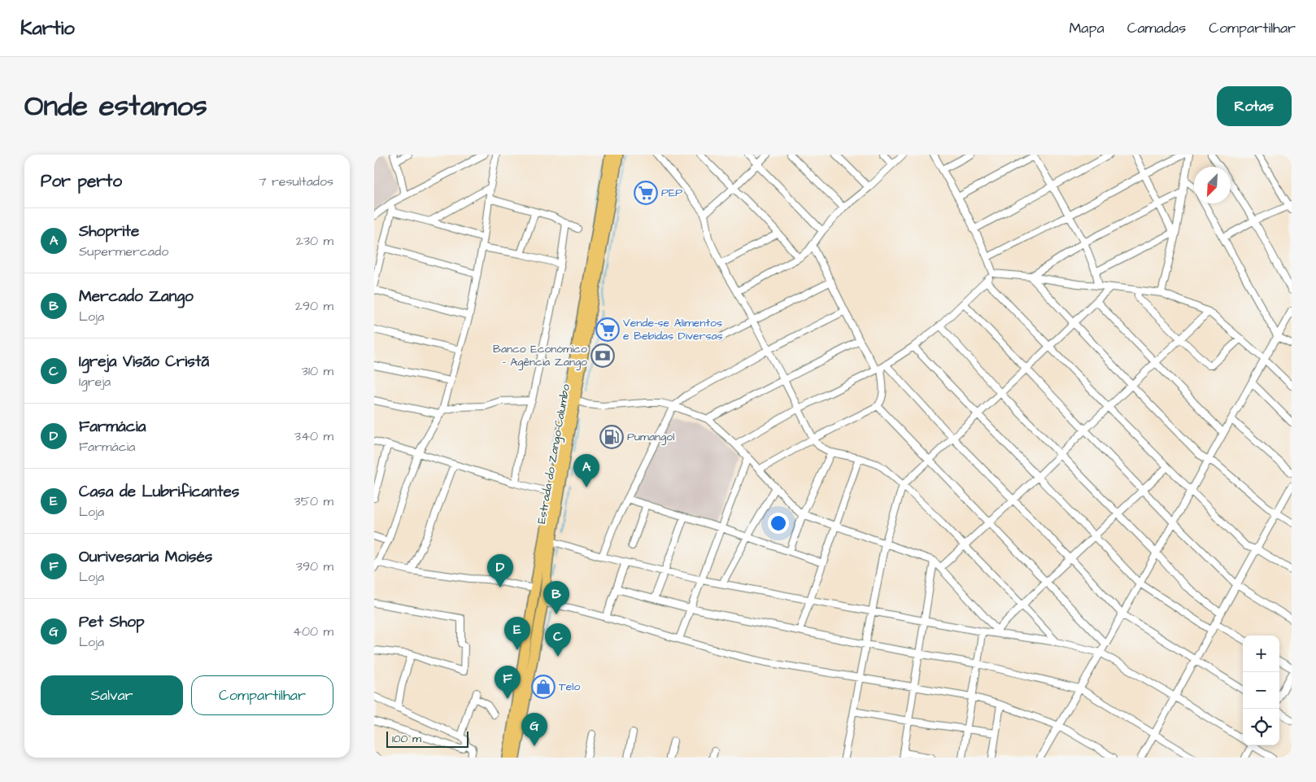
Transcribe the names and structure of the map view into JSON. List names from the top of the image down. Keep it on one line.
{"streets":{"main road":["Estrada do Zango-Calumbo"]},"places":{"supermarket":["PEP","Vende-se Alimentos e Bebidas Diversas"],"bank":["Banco Económico - Agência Zango"],"fuel station":["Pumangol"],"shop":["Telo"]},"scale_bar":"100 m","north":"bottom left","page":{"header":"Kartio","nav":["Mapa","Camadas","Compartilhar"],"title":"Onde estamos","buttons":["Rotas",["Salvar","Compartilhar"]],"heading":["Por perto","7 resultados"],"list":[{"mark":"A","name":"Shoprite","note":"Supermercado","value":"230 m"},{"mark":"B","name":"Mercado Zango","note":"Loja","value":"290 m"},{"mark":"C","name":"Igreja Visão Cristã","note":"Igreja","value":"310 m"},{"mark":"D","name":"Farmácia","note":"Farmácia","value":"340 m"},{"mark":"E","name":"Casa de Lubrificantes","note":"Loja","value":"350 m"},{"mark":"F","name":"Ourivesaria Moisés","note":"Loja","value":"390 m"},{"mark":"G","name":"Pet Shop","note":"Loja","value":"400 m"}],"pins":["A","D","B","E","C","F","G"],"map_buttons":["+","−"],"scale":"100 m"}}
